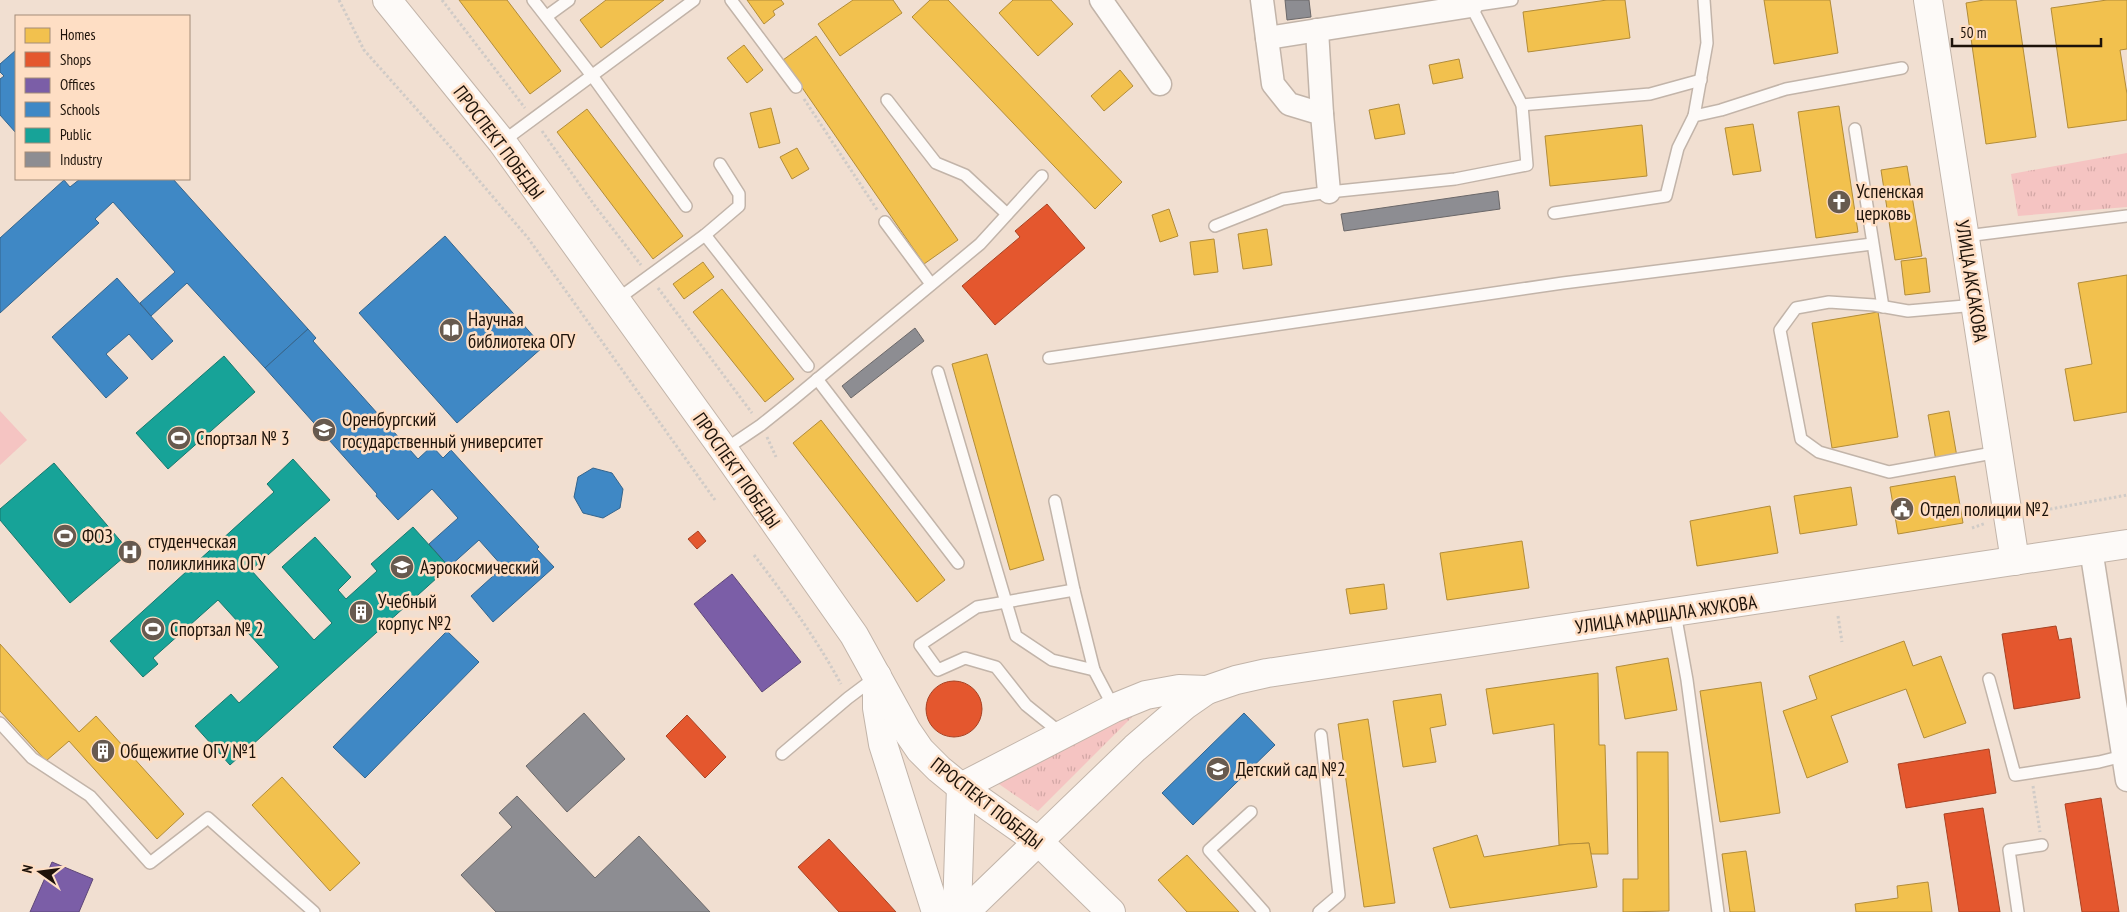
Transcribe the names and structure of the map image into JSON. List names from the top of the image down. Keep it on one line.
{"streets":{"main road":["ПРОСПЕКТ ПОБЕДЫ","УЛИЦА АКСАКОВА","УЛИЦА МАРШАЛА ЖУКОВА"]},"crossings":[["ПРОСПЕКТ ПОБЕДЫ","УЛИЦА МАРШАЛА ЖУКОВА"],["УЛИЦА АКСАКОВА","УЛИЦА МАРШАЛА ЖУКОВА"]],"places":{"church":["Успенская церковь"],"library":["Научная библиотека ОГУ"],"school or university":["Оренбургский государственный университет","Аэрокосмический","Детский сад №2"],"sports":["Спортзал № 3","ФОЗ","Спортзал № 2"],"public building":["Отдел полиции №2"],"hospital":["студенческая поликлиника ОГУ"],"building":["Учебный корпус №2","Общежитие ОГУ №1"]},"legend":["Homes","Shops","Offices","Schools","Public","Industry"],"scale_bar":"50 m","north":"left"}
